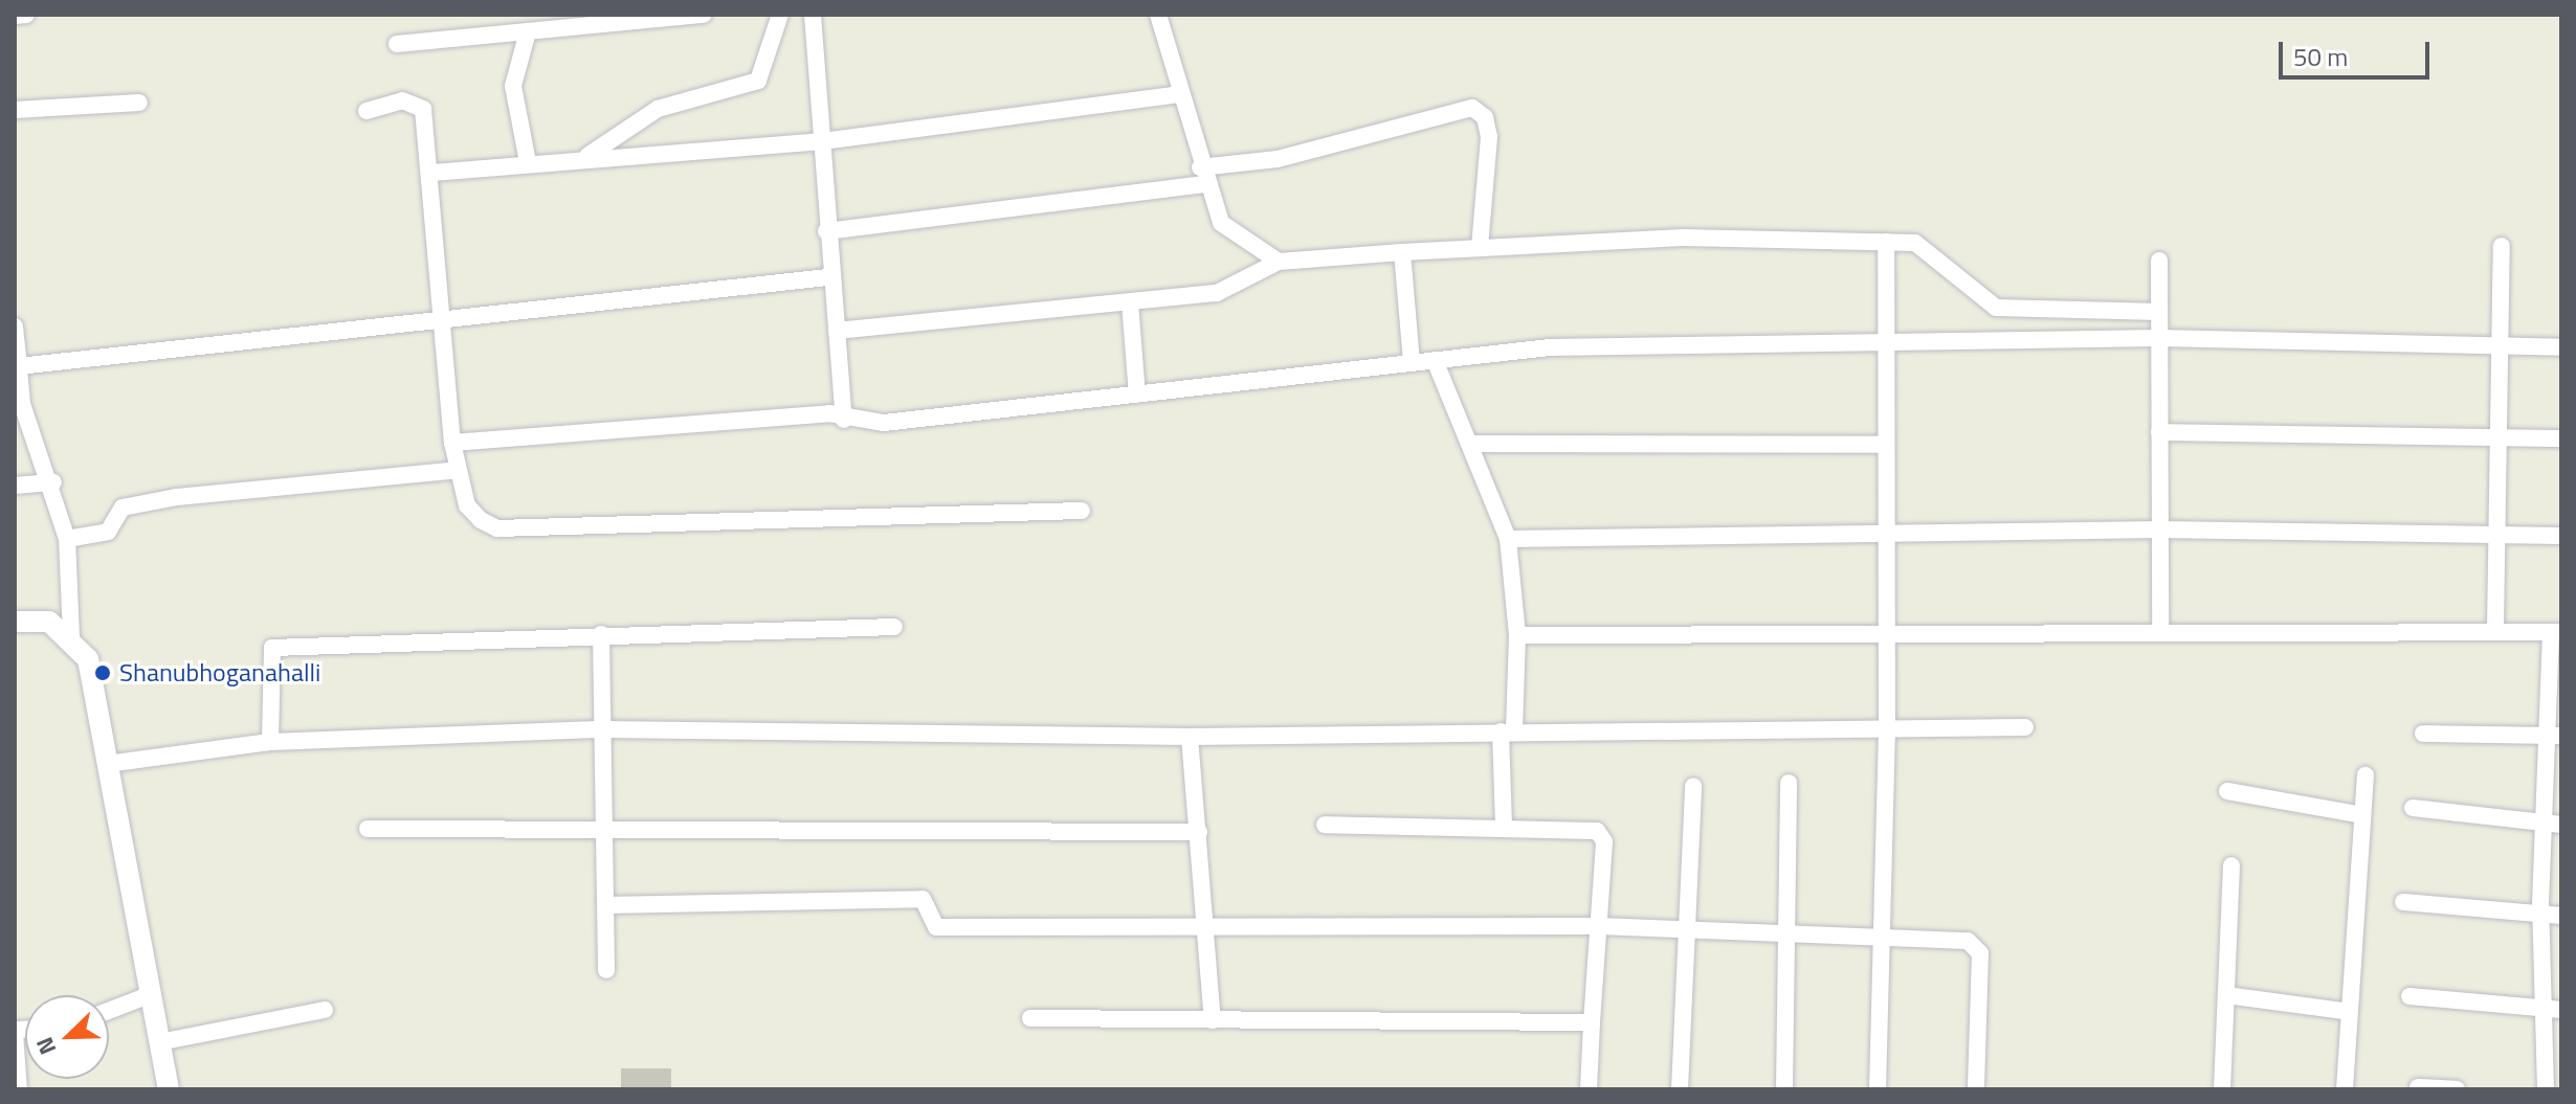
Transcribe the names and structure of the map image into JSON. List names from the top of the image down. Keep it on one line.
{"places":["Shanubhoganahalli"],"scale_bar":"50 m","north":"bottom left"}
